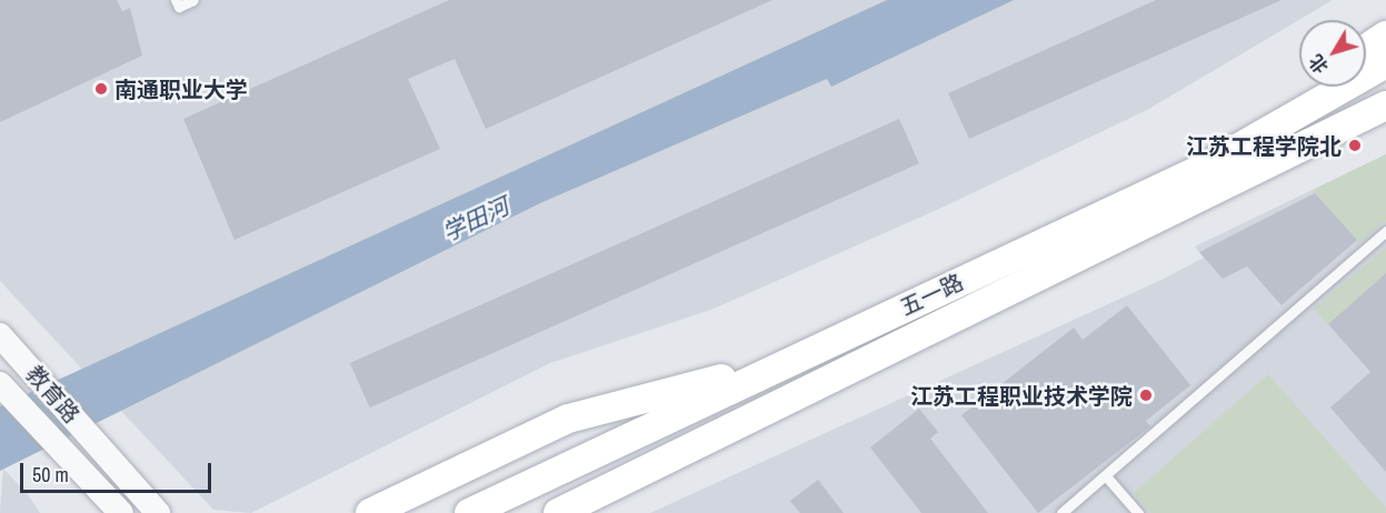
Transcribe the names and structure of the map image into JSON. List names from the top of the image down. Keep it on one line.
{"streets":{"main road":["五一路"],"street":["教育路"]},"water":["学田河"],"places":["南通职业大学","江苏工程学院北","江苏工程职业技术学院"],"scale_bar":"50 m","north":"bottom left"}
